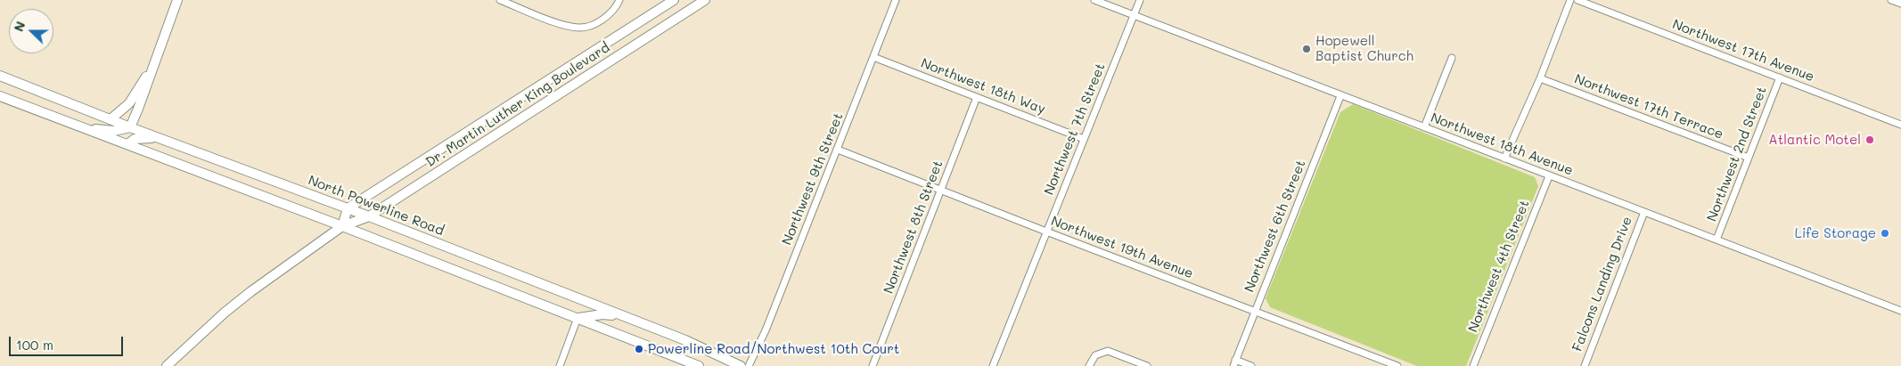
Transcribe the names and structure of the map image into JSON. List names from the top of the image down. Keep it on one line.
{"streets":{"main road":["Dr. Martin Luther King Boulevard","North Powerline Road"],"street":["Northwest 17th Avenue","Northwest 18th Way","Northwest 17th Terrace","Northwest 7th Street","Northwest 18th Avenue","Northwest 2nd Street","Northwest 9th Street","Northwest 6th Street","Northwest 8th Street","Northwest 19th Avenue","Northwest 4th Street","Falcons Landing Drive"]},"crossings":[["Northwest 17th Avenue","Northwest 2nd Street"],["Northwest 18th Way","Northwest 7th Street"],["Northwest 18th Way","Northwest 9th Street"],["Northwest 18th Way","Northwest 8th Street"],["Dr. Martin Luther King Boulevard","North Powerline Road"],["Northwest 17th Terrace","Northwest 2nd Street"],["Northwest 7th Street","Northwest 18th Avenue"],["Northwest 7th Street","Northwest 19th Avenue"],["Northwest 18th Avenue","Northwest 2nd Street"],["Northwest 18th Avenue","Northwest 6th Street"],["Northwest 18th Avenue","Northwest 4th Street"],["Northwest 18th Avenue","Falcons Landing Drive"],["Northwest 9th Street","Northwest 19th Avenue"],["Northwest 6th Street","Northwest 19th Avenue"],["Northwest 8th Street","Northwest 19th Avenue"]],"places":["Hopewell Baptist Church","Atlantic Motel","Life Storage","Powerline Road/Northwest 10th Court"],"scale_bar":"100 m","north":"left"}
